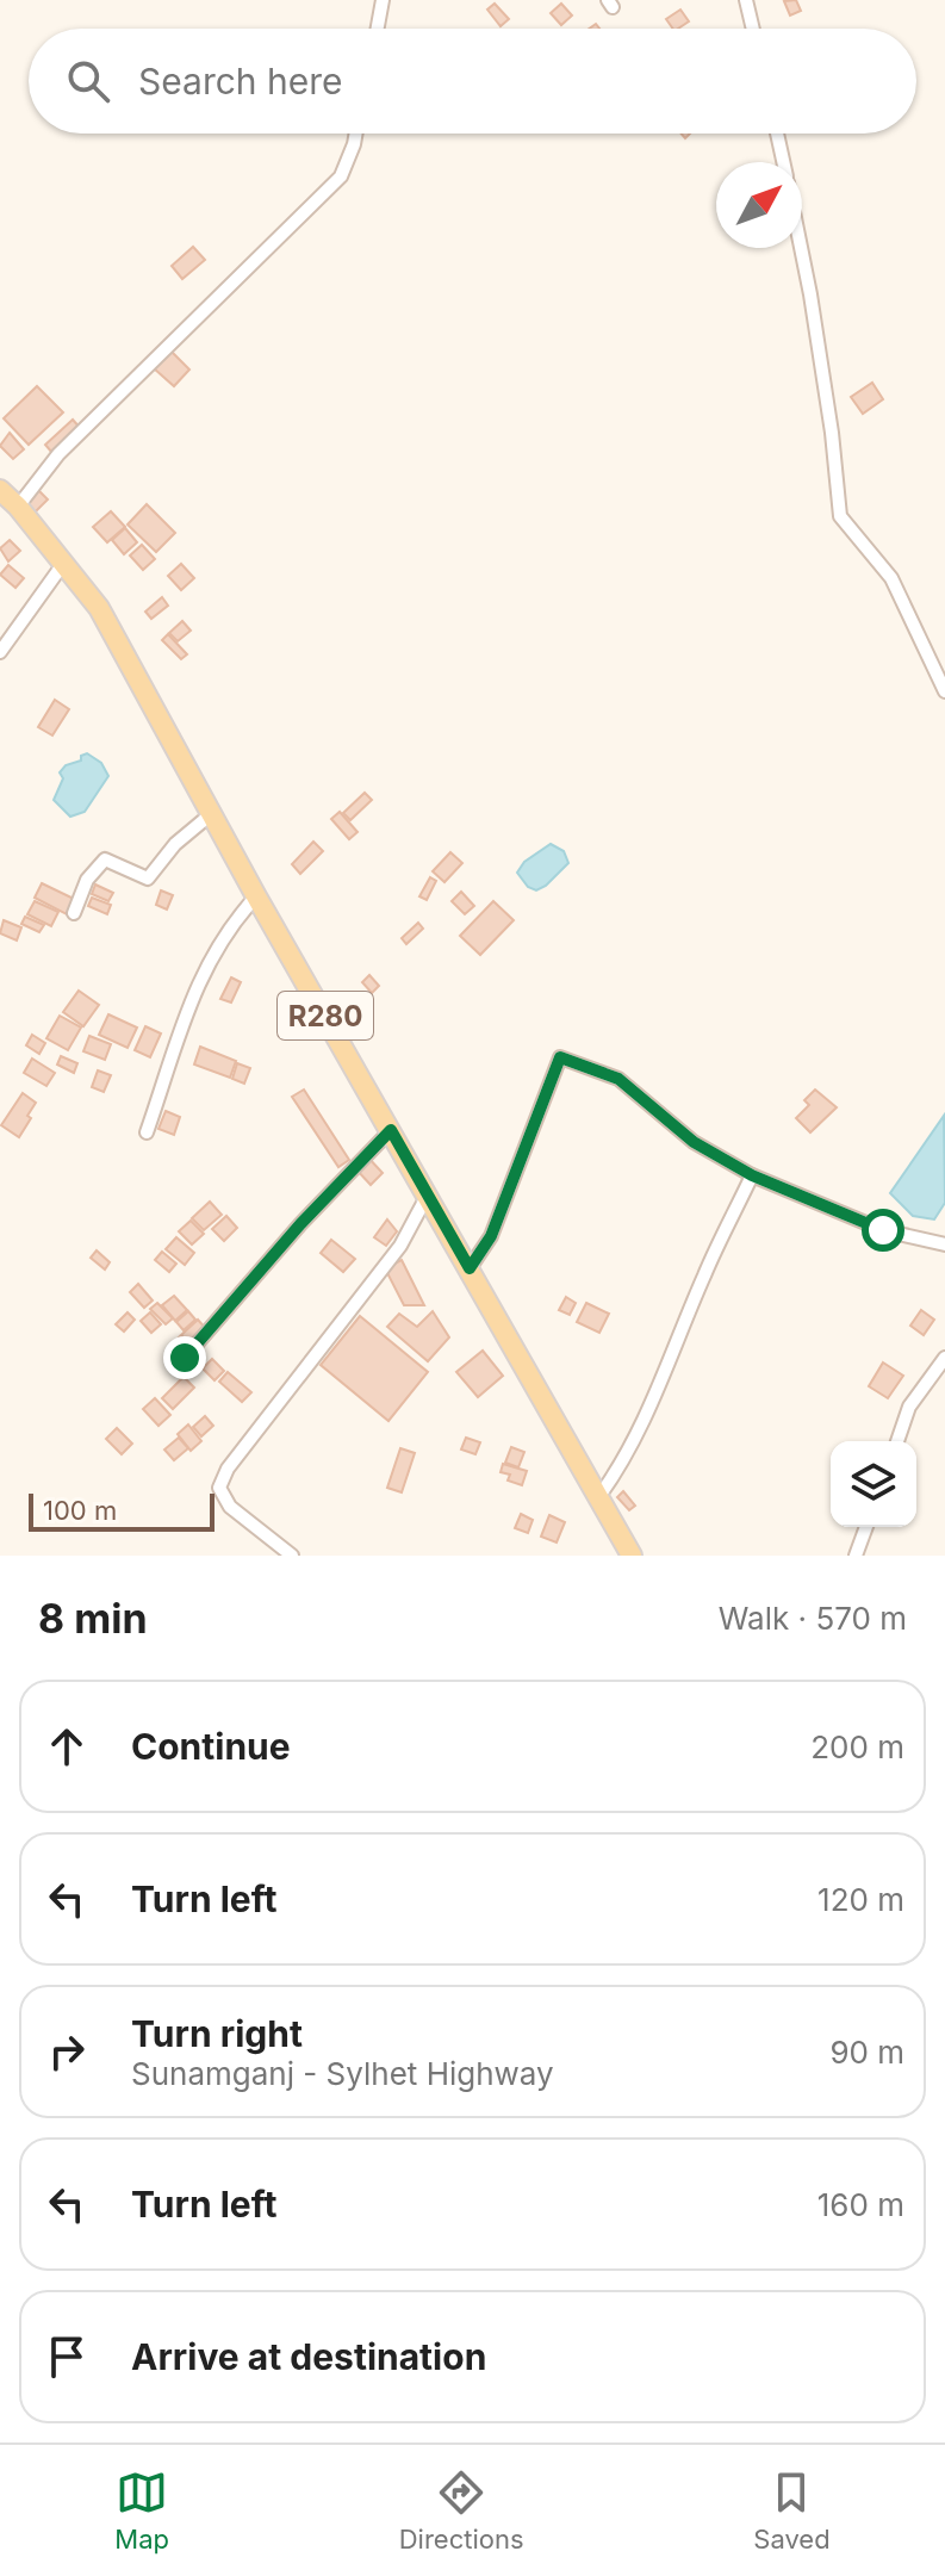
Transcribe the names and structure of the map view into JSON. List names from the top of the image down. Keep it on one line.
{"streets":{"main road":["R280"]},"scale_bar":"100 m","north":"top right","page":{"search":"Search here","scale":"100 m","heading":["8 min","Walk · 570 m"],"list":[["Continue","200 m"],["Turn left","120 m"],["Turn right","Sunamganj - Sylhet Highway","90 m"],["Turn left","160 m"],"Arrive at destination"],"nav":["Map","Directions","Saved"]}}
